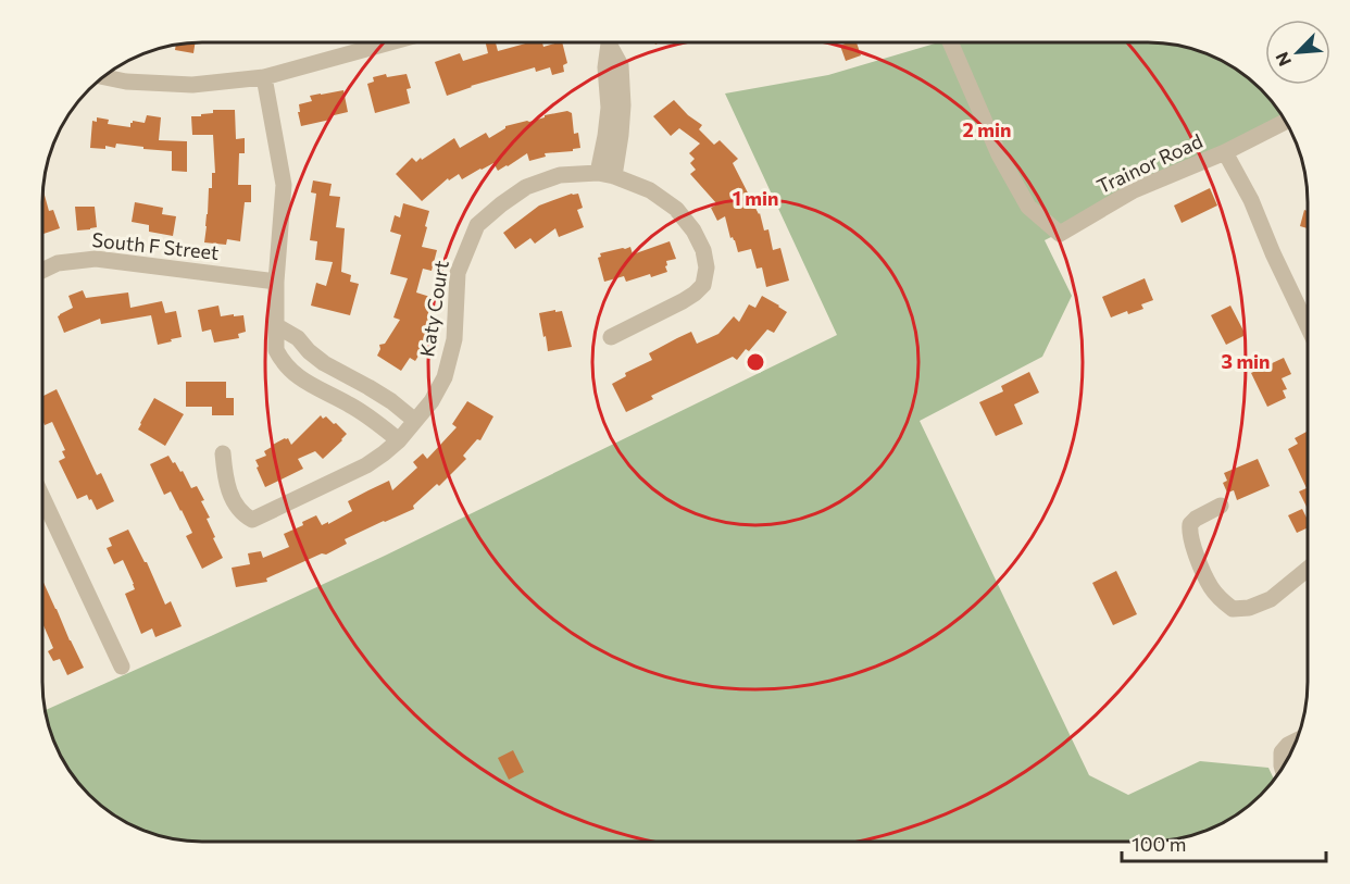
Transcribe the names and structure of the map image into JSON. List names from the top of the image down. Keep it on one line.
{"streets":{"street":["Trainor Road","South F Street","Katy Court"]},"scale_bar":"100 m","north":"bottom left","rings":["2 min","1 min","3 min"]}
